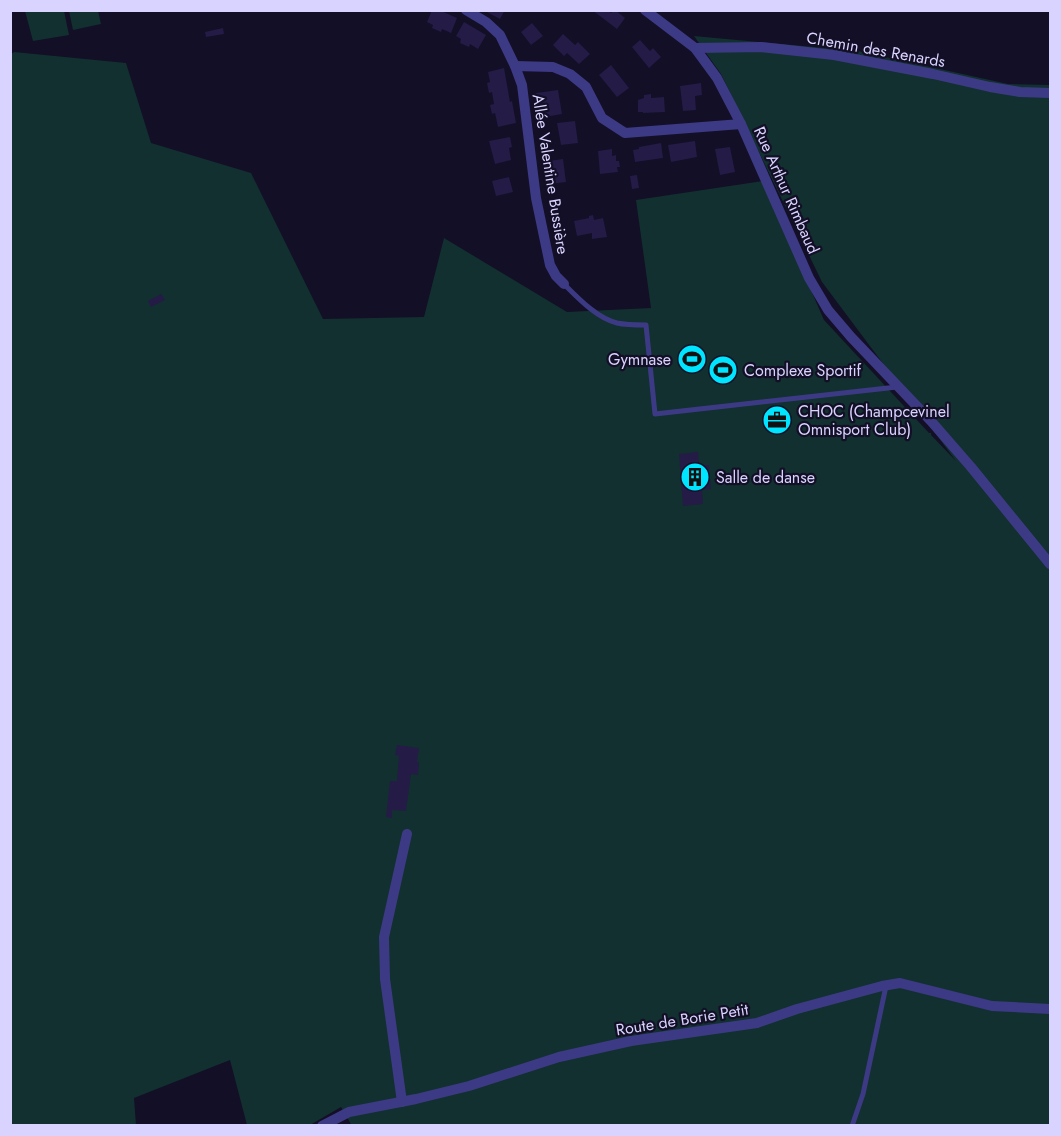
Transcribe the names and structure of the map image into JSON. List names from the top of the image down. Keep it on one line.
{"streets":{"street":["Chemin des Renards","Allée Valentine Bussière","Rue Arthur Rimbaud","Route de Borie Petit"]},"crossings":[["Chemin des Renards","Rue Arthur Rimbaud"]],"places":{"sports":["Gymnase","Complexe Sportif"],"office":["CHOC (Champcevinel Omnisport Club)"],"building":["Salle de danse"]}}
